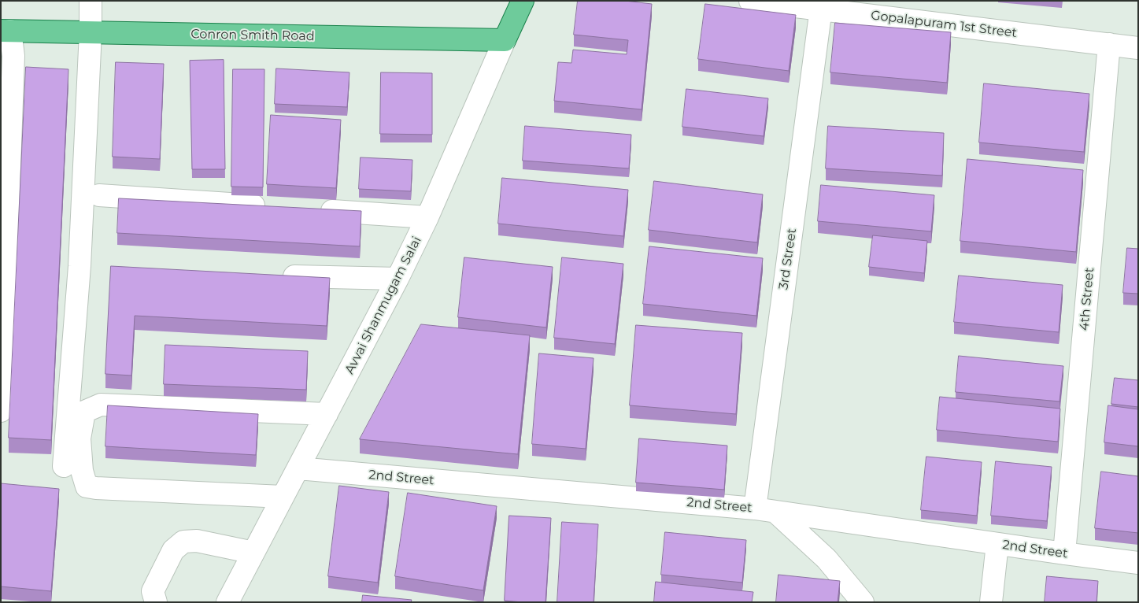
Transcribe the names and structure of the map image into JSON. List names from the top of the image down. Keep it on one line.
{"streets":{"main road":["Conron Smith Road","Avvai Shanmugam Salai"],"street":["Gopalapuram 1st Street","3rd Street","4th Street","2nd Street"]},"crossings":[["Gopalapuram 1st Street","3rd Street"],["Gopalapuram 1st Street","4th Street"],["Conron Smith Road","Avvai Shanmugam Salai"],["3rd Street","2nd Street"],["4th Street","2nd Street"],["Avvai Shanmugam Salai","2nd Street"]]}
